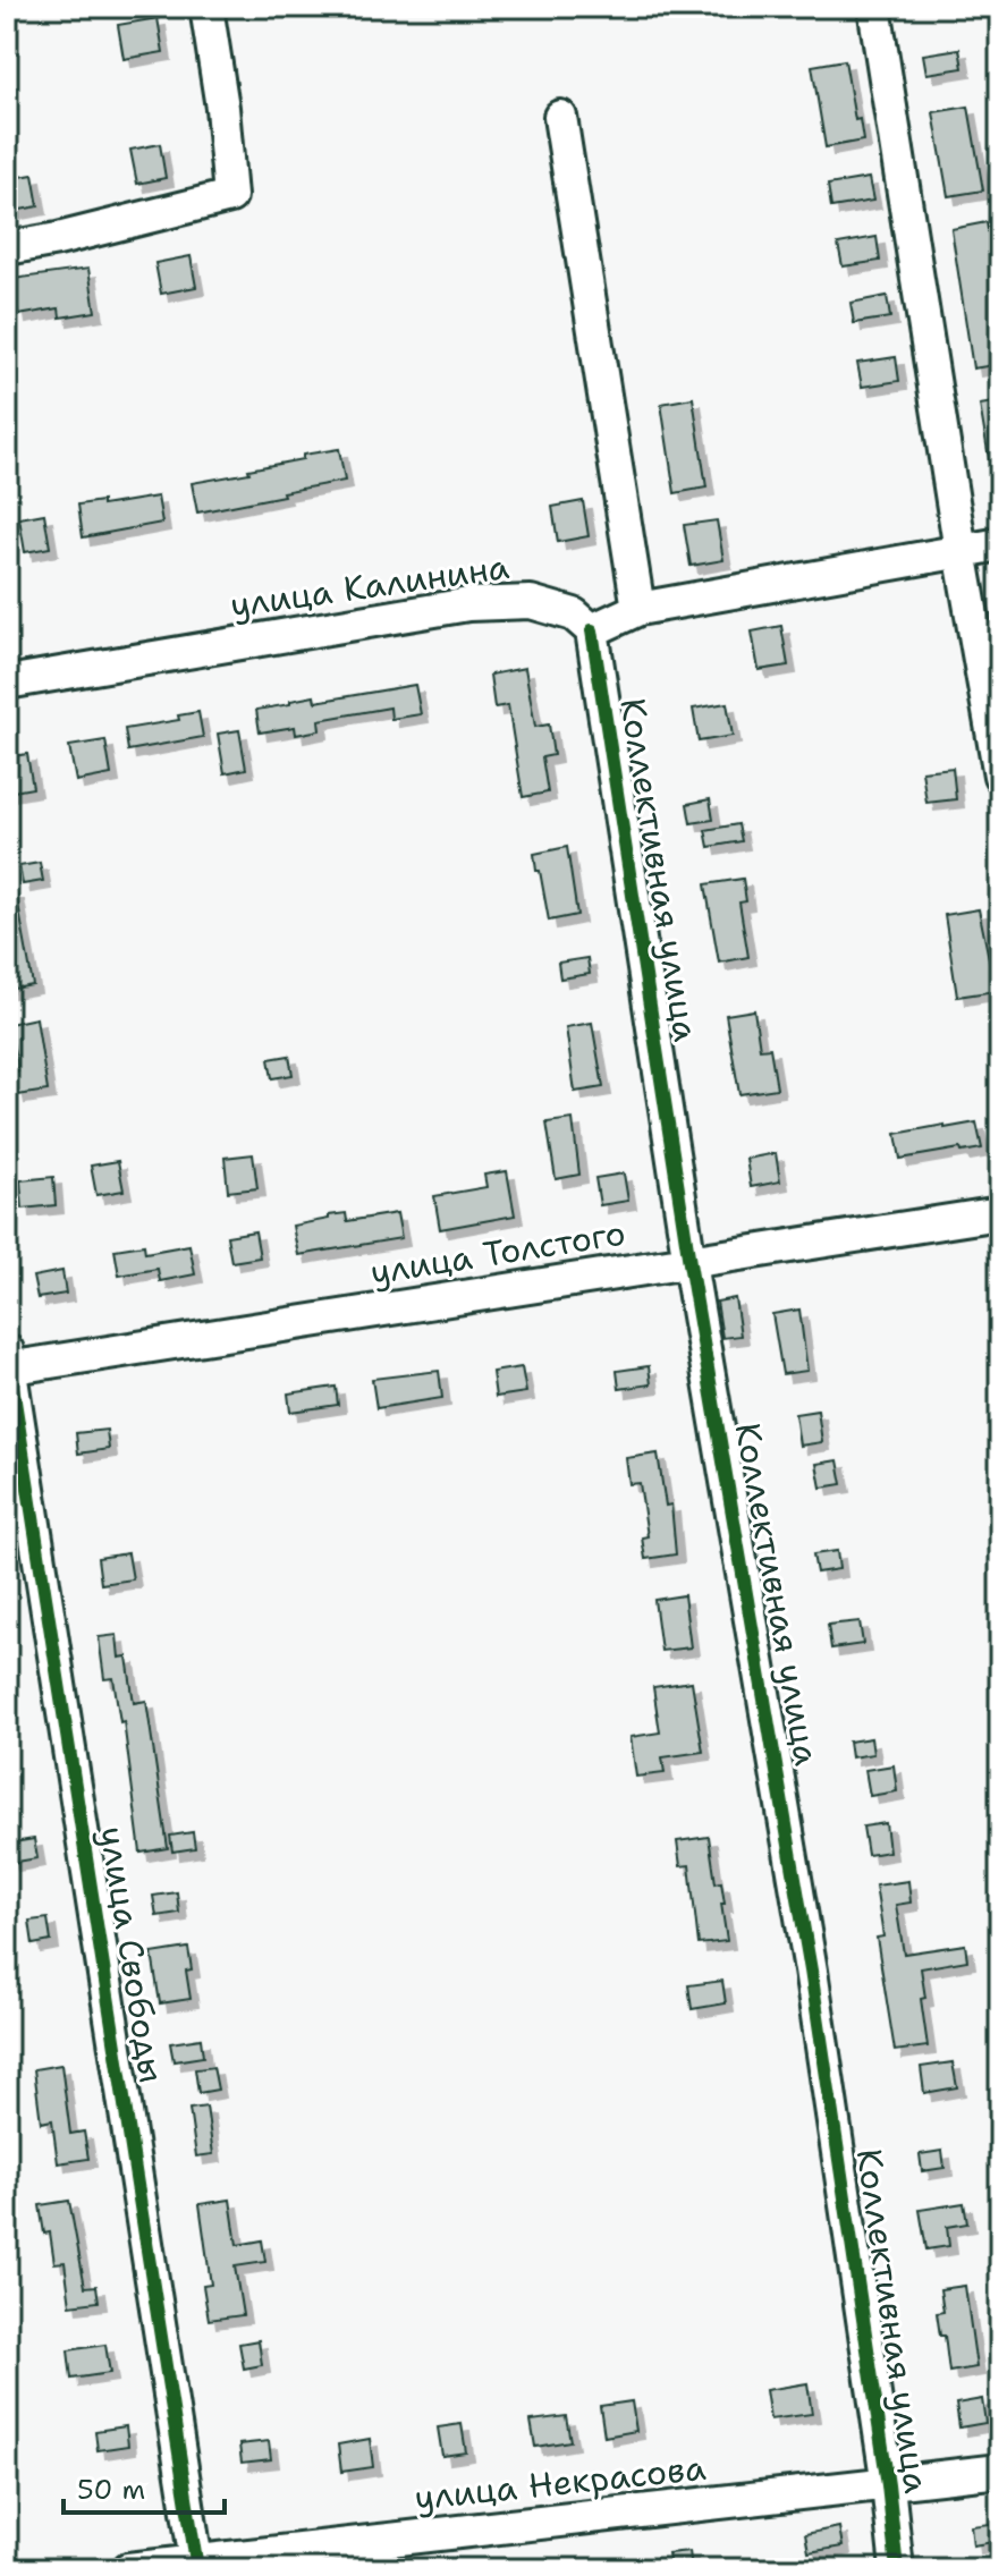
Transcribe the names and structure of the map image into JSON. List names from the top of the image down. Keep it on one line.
{"streets":{"street":["улица Калинина","Коллективная улица","улица Толстого","улица Свободы","улица Некрасова"]},"crossings":[["улица Калинина","Коллективная улица"],["Коллективная улица","улица Толстого"],["Коллективная улица","улица Некрасова"],["улица Толстого","улица Свободы"],["улица Свободы","улица Некрасова"]],"scale_bar":"50 m"}
